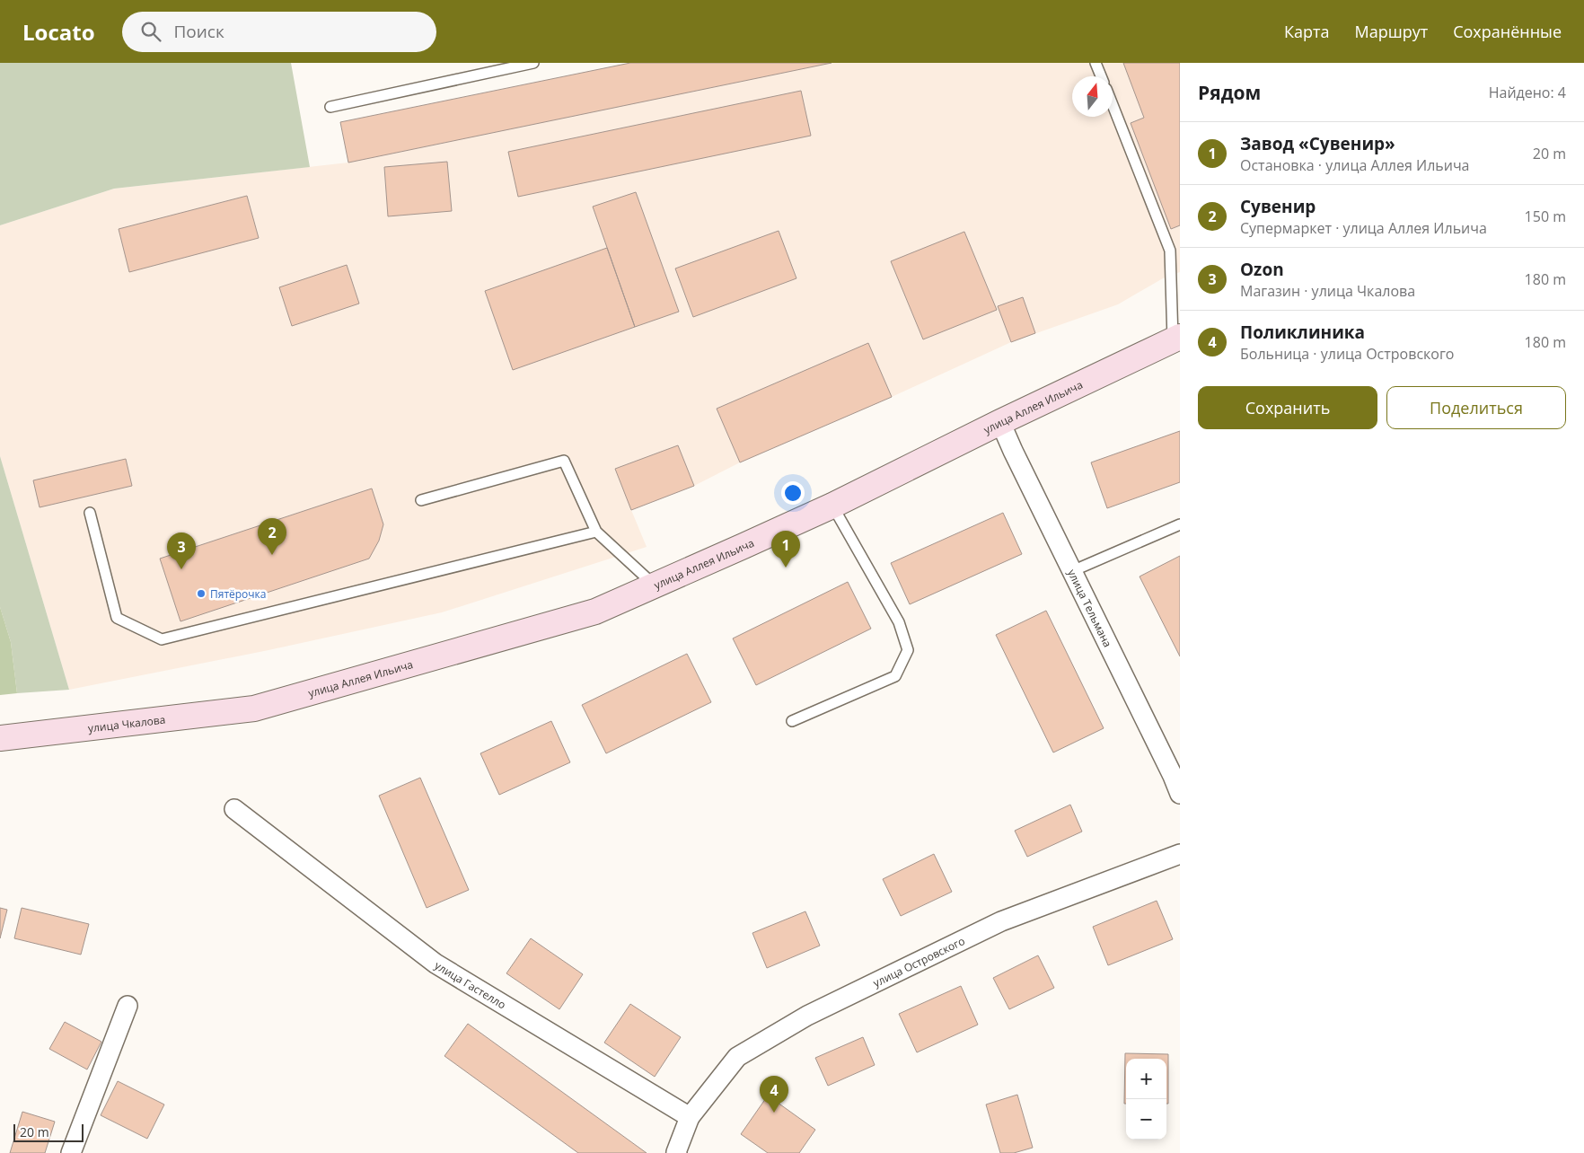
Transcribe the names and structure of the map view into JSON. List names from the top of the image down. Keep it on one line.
{"streets":{"main road":["улица Аллея Ильича","улица Чкалова"],"street":["улица Тельмана","улица Островского","улица Гастелло"]},"crossings":[["улица Аллея Ильича","улица Тельмана"],["улица Аллея Ильича","улица Чкалова"],["улица Островского","улица Гастелло"]],"places":["Пятёрочка"],"scale_bar":"20 m","north":"top","page":{"header":"Locato","search":"Поиск","nav":["Карта","Маршрут","Сохранённые"],"heading":["Рядом","Найдено: 4"],"list":[{"mark":"1","name":"Завод «Сувенир»","note":"Остановка · улица Аллея Ильича","value":"20 m"},{"mark":"2","name":"Сувенир","note":"Супермаркет · улица Аллея Ильича","value":"150 m"},{"mark":"3","name":"Ozon","note":"Магазин · улица Чкалова","value":"180 m"},{"mark":"4","name":"Поликлиника","note":"Больница · улица Островского","value":"180 m"}],"buttons":["Сохранить","Поделиться"],"pins":["2","1","3","4"],"map_buttons":["+","−"],"scale":"20 m"}}
